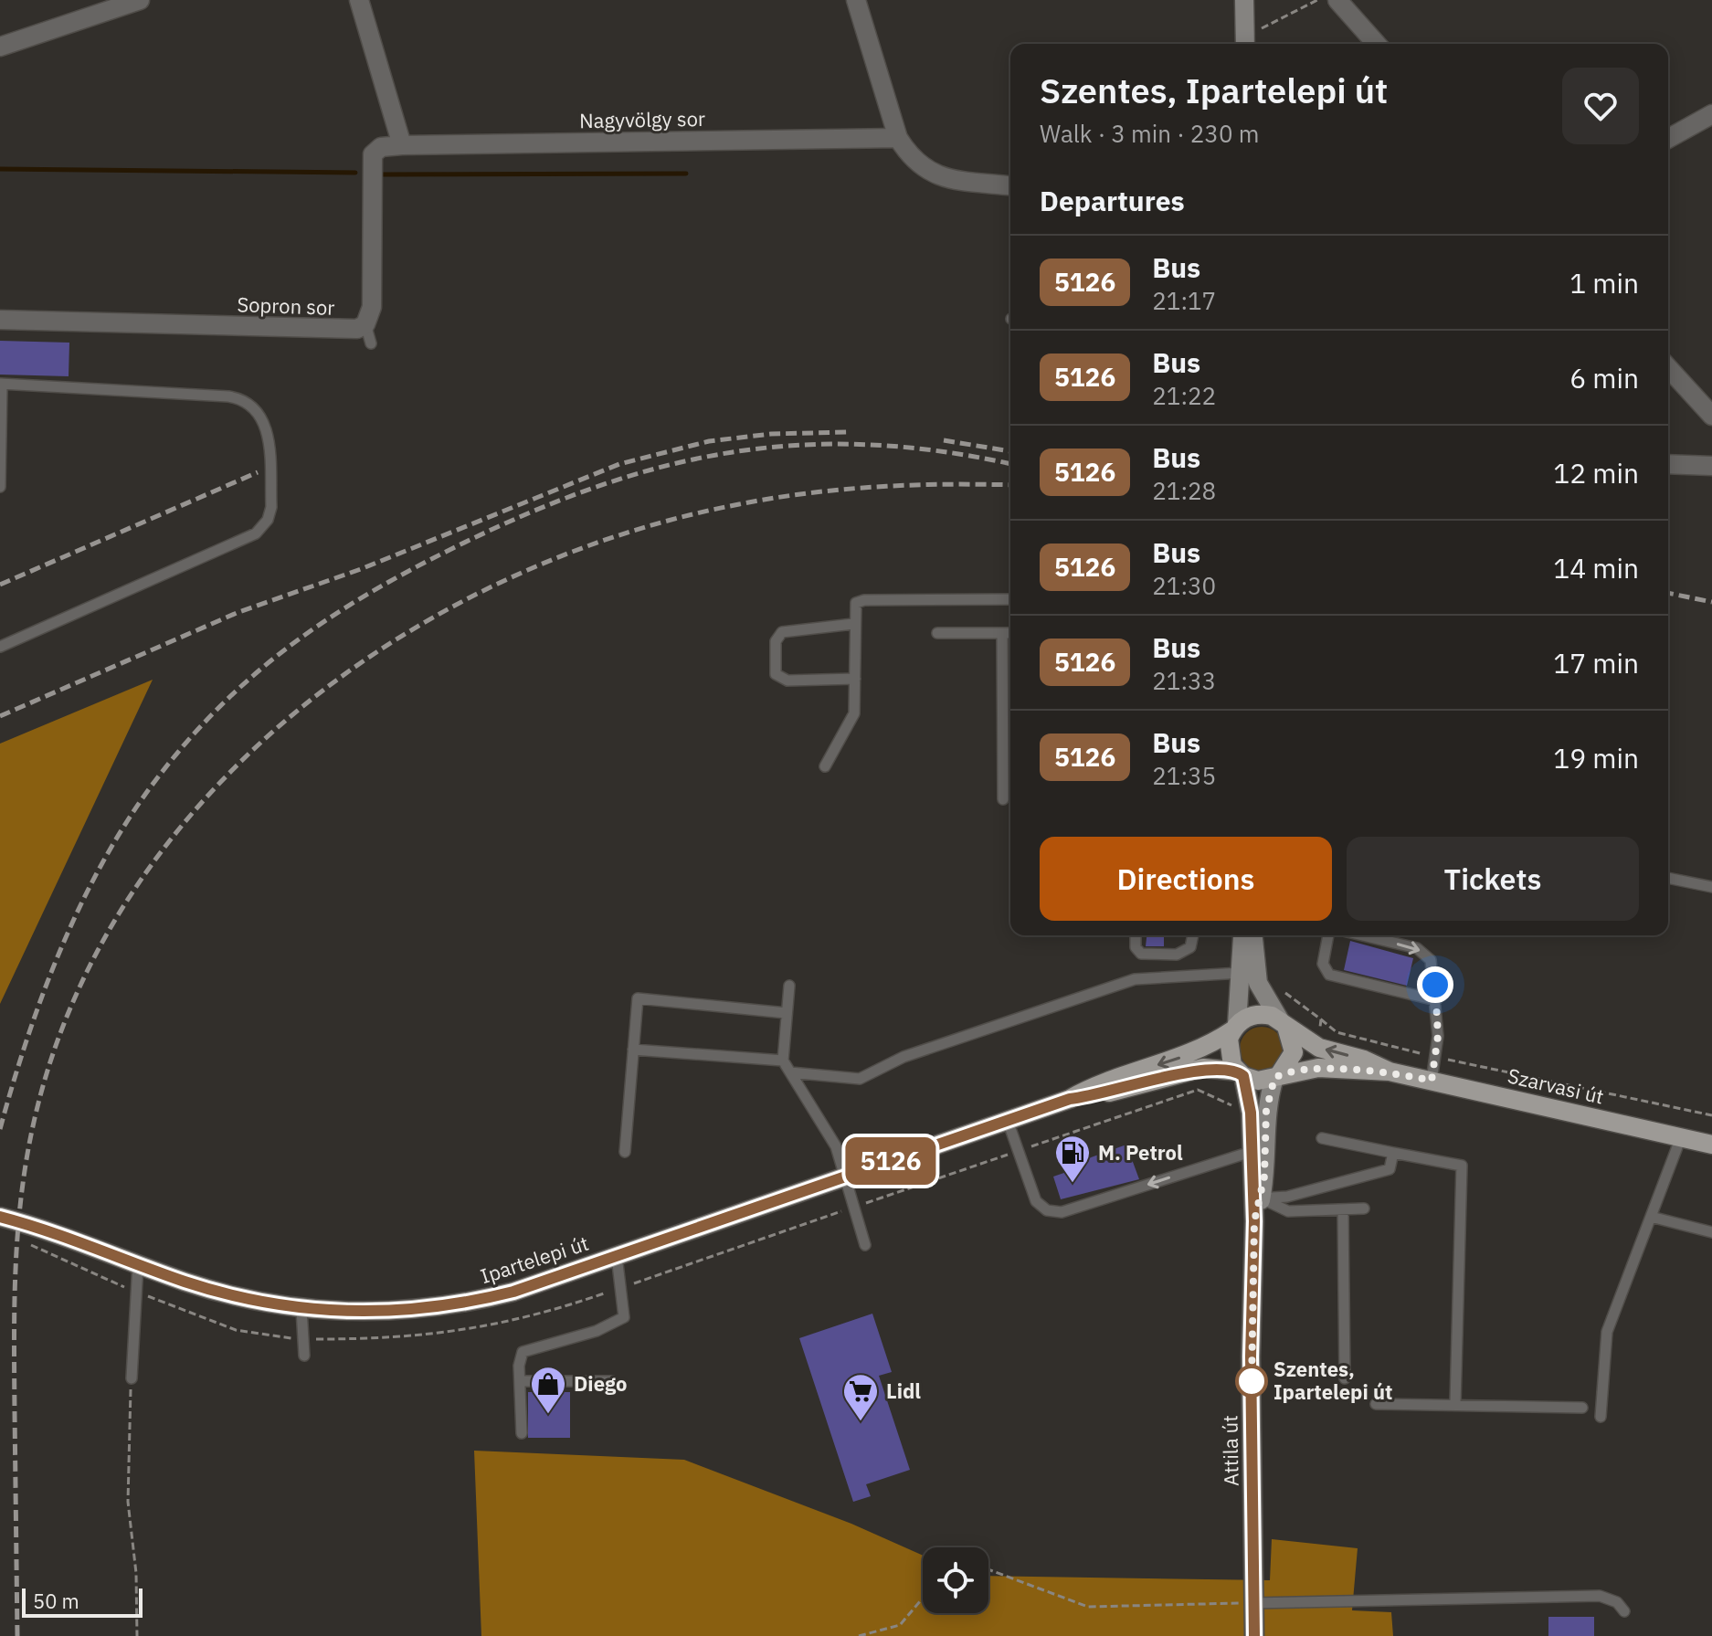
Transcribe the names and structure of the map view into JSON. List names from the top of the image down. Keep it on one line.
{"streets":{"main road":["Szarvasi út","Ipartelepi út","Attila út"],"street":["Nagyvölgy sor","Sopron sor"]},"places":{"fuel station":["M. Petrol"],"other":["Szentes, Ipartelepi út"],"shop":["Diego"],"supermarket":["Lidl"]},"lines":["bus line 5126"],"scale_bar":"50 m","page":{"on_map":"5126","heading":[["Szentes, Ipartelepi út","Walk · 3 min · 230 m"],"Departures"],"list":[{"mark":"5126","name":"Bus","note":"21:17","value":"1 min"},{"mark":"5126","name":"Bus","note":"21:22","value":"6 min"},{"mark":"5126","name":"Bus","note":"21:28","value":"12 min"},{"mark":"5126","name":"Bus","note":"21:30","value":"14 min"},{"mark":"5126","name":"Bus","note":"21:33","value":"17 min"},{"mark":"5126","name":"Bus","note":"21:35","value":"19 min"}],"buttons":["Directions","Tickets"],"scale":"50 m"}}
